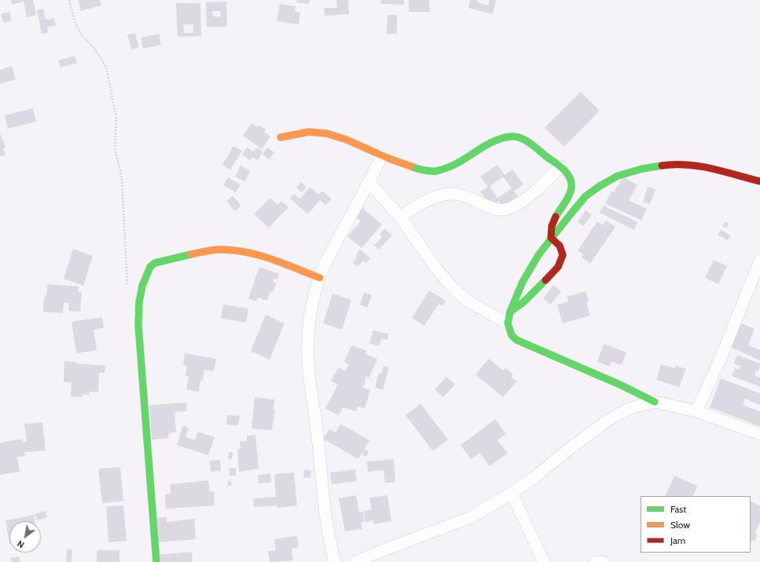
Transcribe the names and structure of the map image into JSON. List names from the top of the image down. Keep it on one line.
{"legend":["Fast","Slow","Jam"],"north":"bottom left"}
